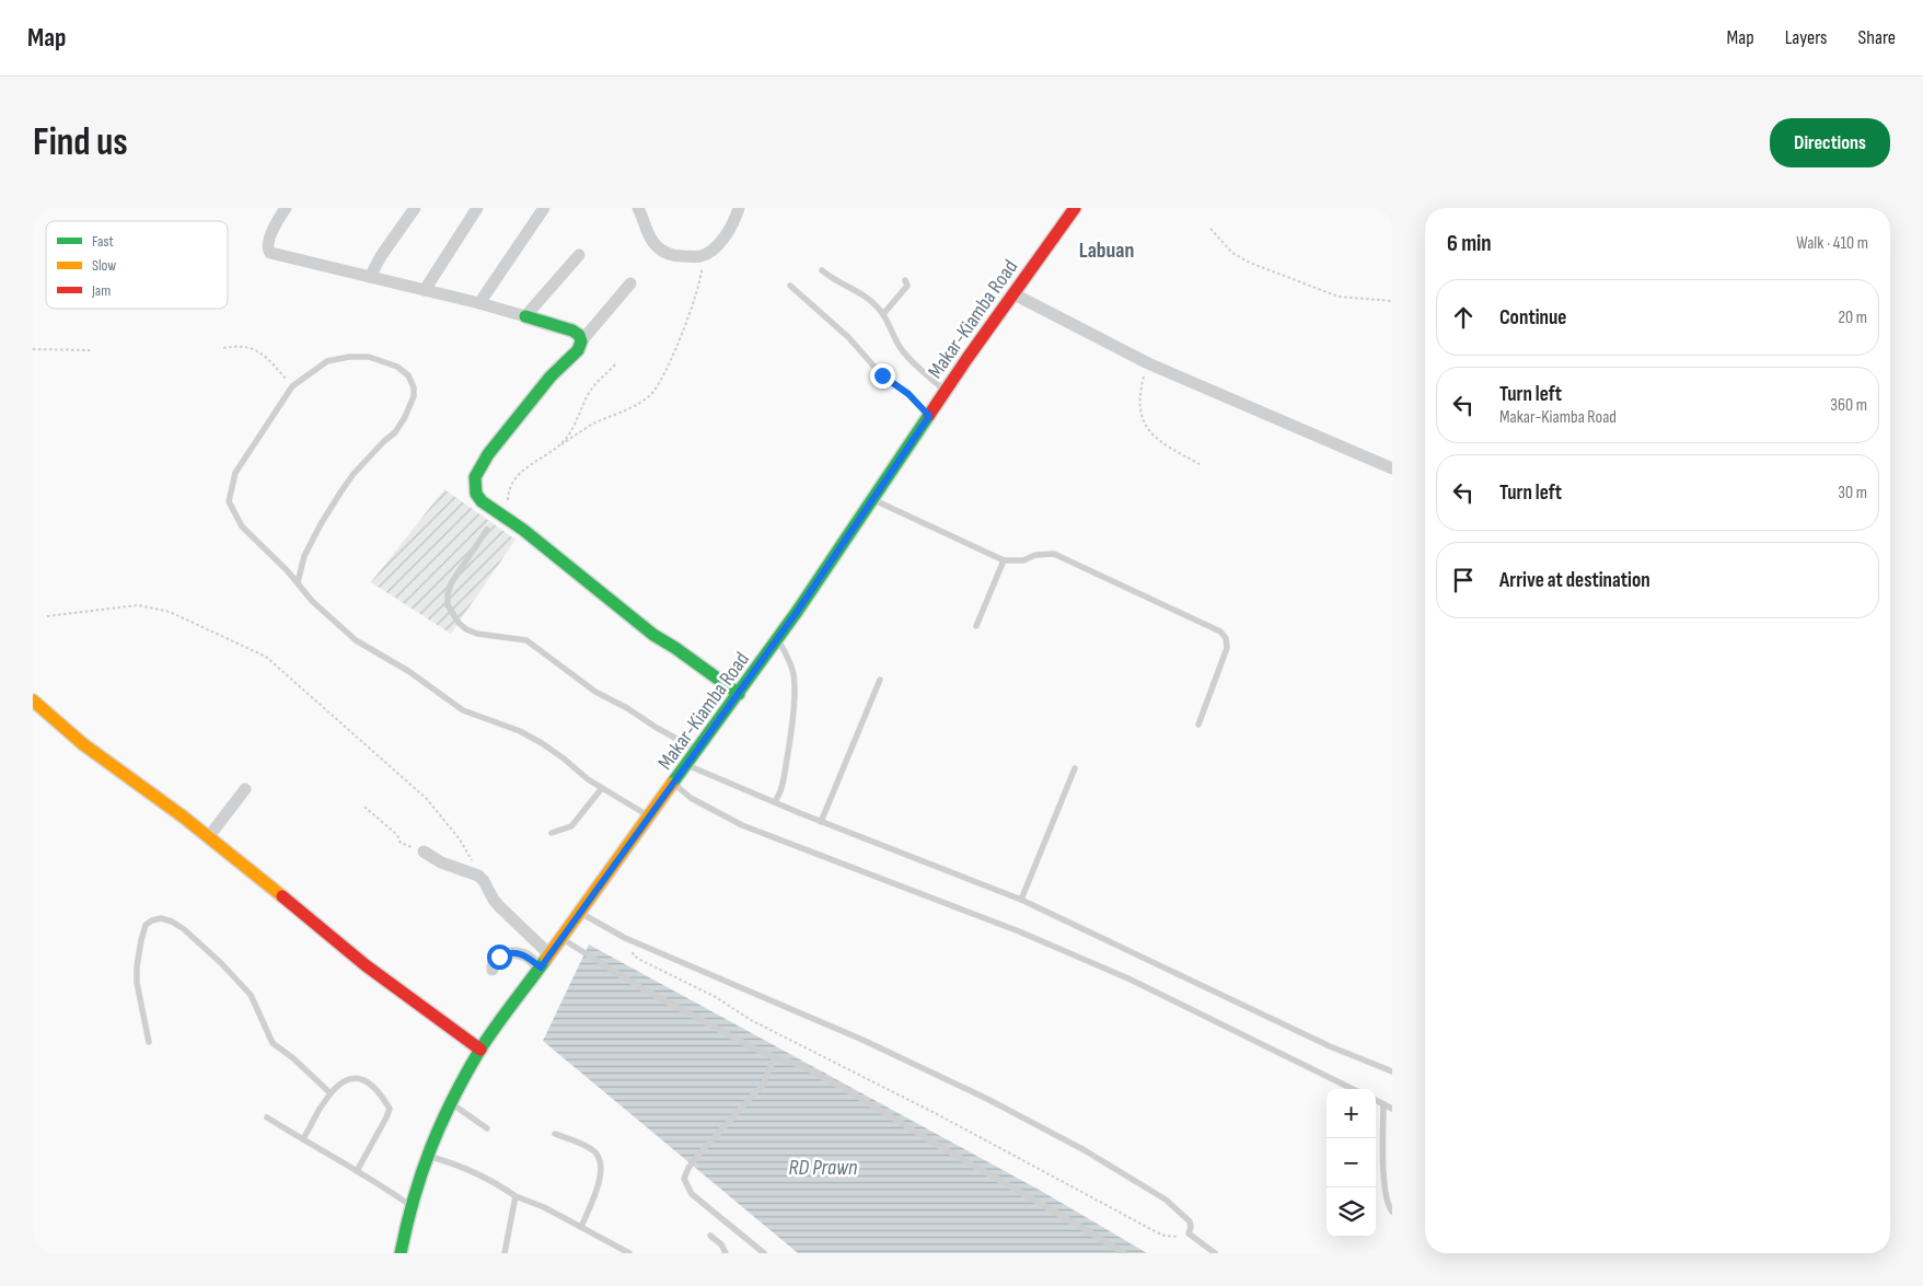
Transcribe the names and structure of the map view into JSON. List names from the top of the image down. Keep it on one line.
{"streets":{"main road":["Makar-Kiamba Road"]},"districts":["Labuan"],"water":["RD Prawn"],"legend":["Fast","Slow","Jam"],"page":{"header":"Map","nav":["Map","Layers","Share"],"buttons":"Directions","title":"Find us","heading":["6 min","Walk · 410 m"],"list":[["Continue","20 m"],["Turn left","Makar-Kiamba Road","360 m"],["Turn left","30 m"],"Arrive at destination"],"map_buttons":["+","−"]}}
